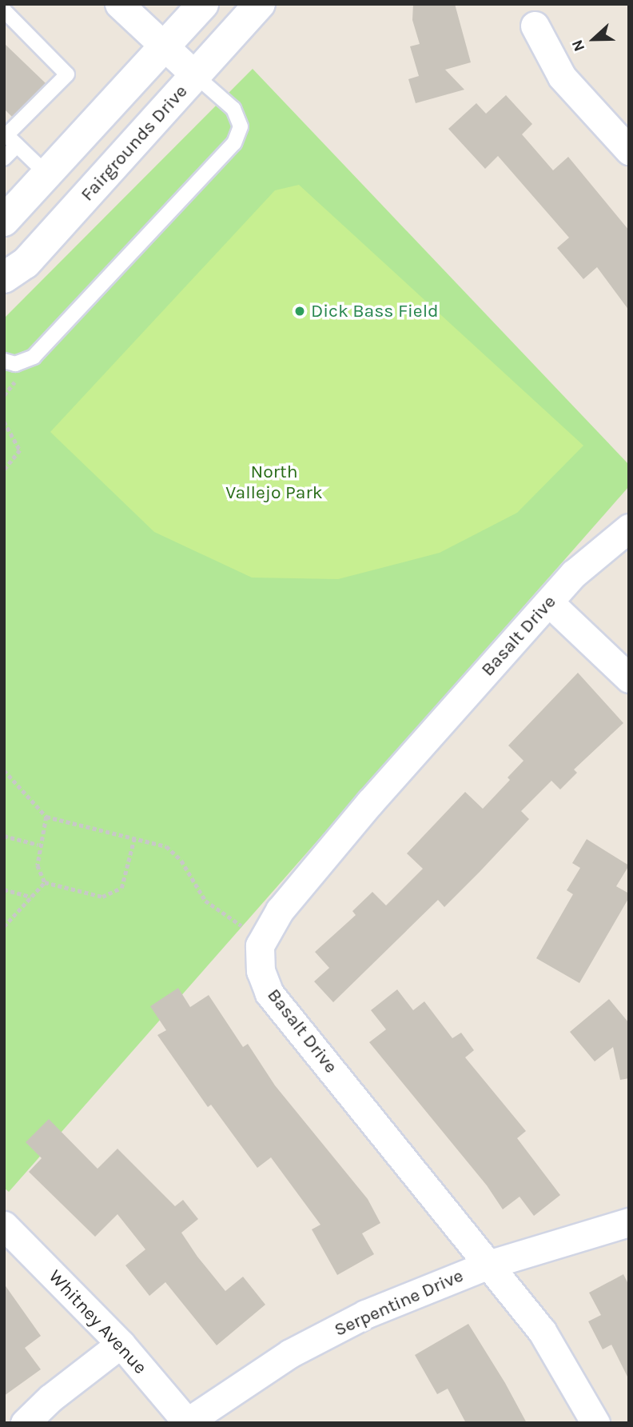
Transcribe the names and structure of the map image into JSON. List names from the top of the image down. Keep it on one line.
{"streets":{"main road":["Fairgrounds Drive"],"street":["Basalt Drive","Serpentine Drive","Whitney Avenue"]},"crossings":[["Basalt Drive","Serpentine Drive"],["Serpentine Drive","Whitney Avenue"]],"parks":["North Vallejo Park"],"places":["Dick Bass Field"],"north":"left"}
